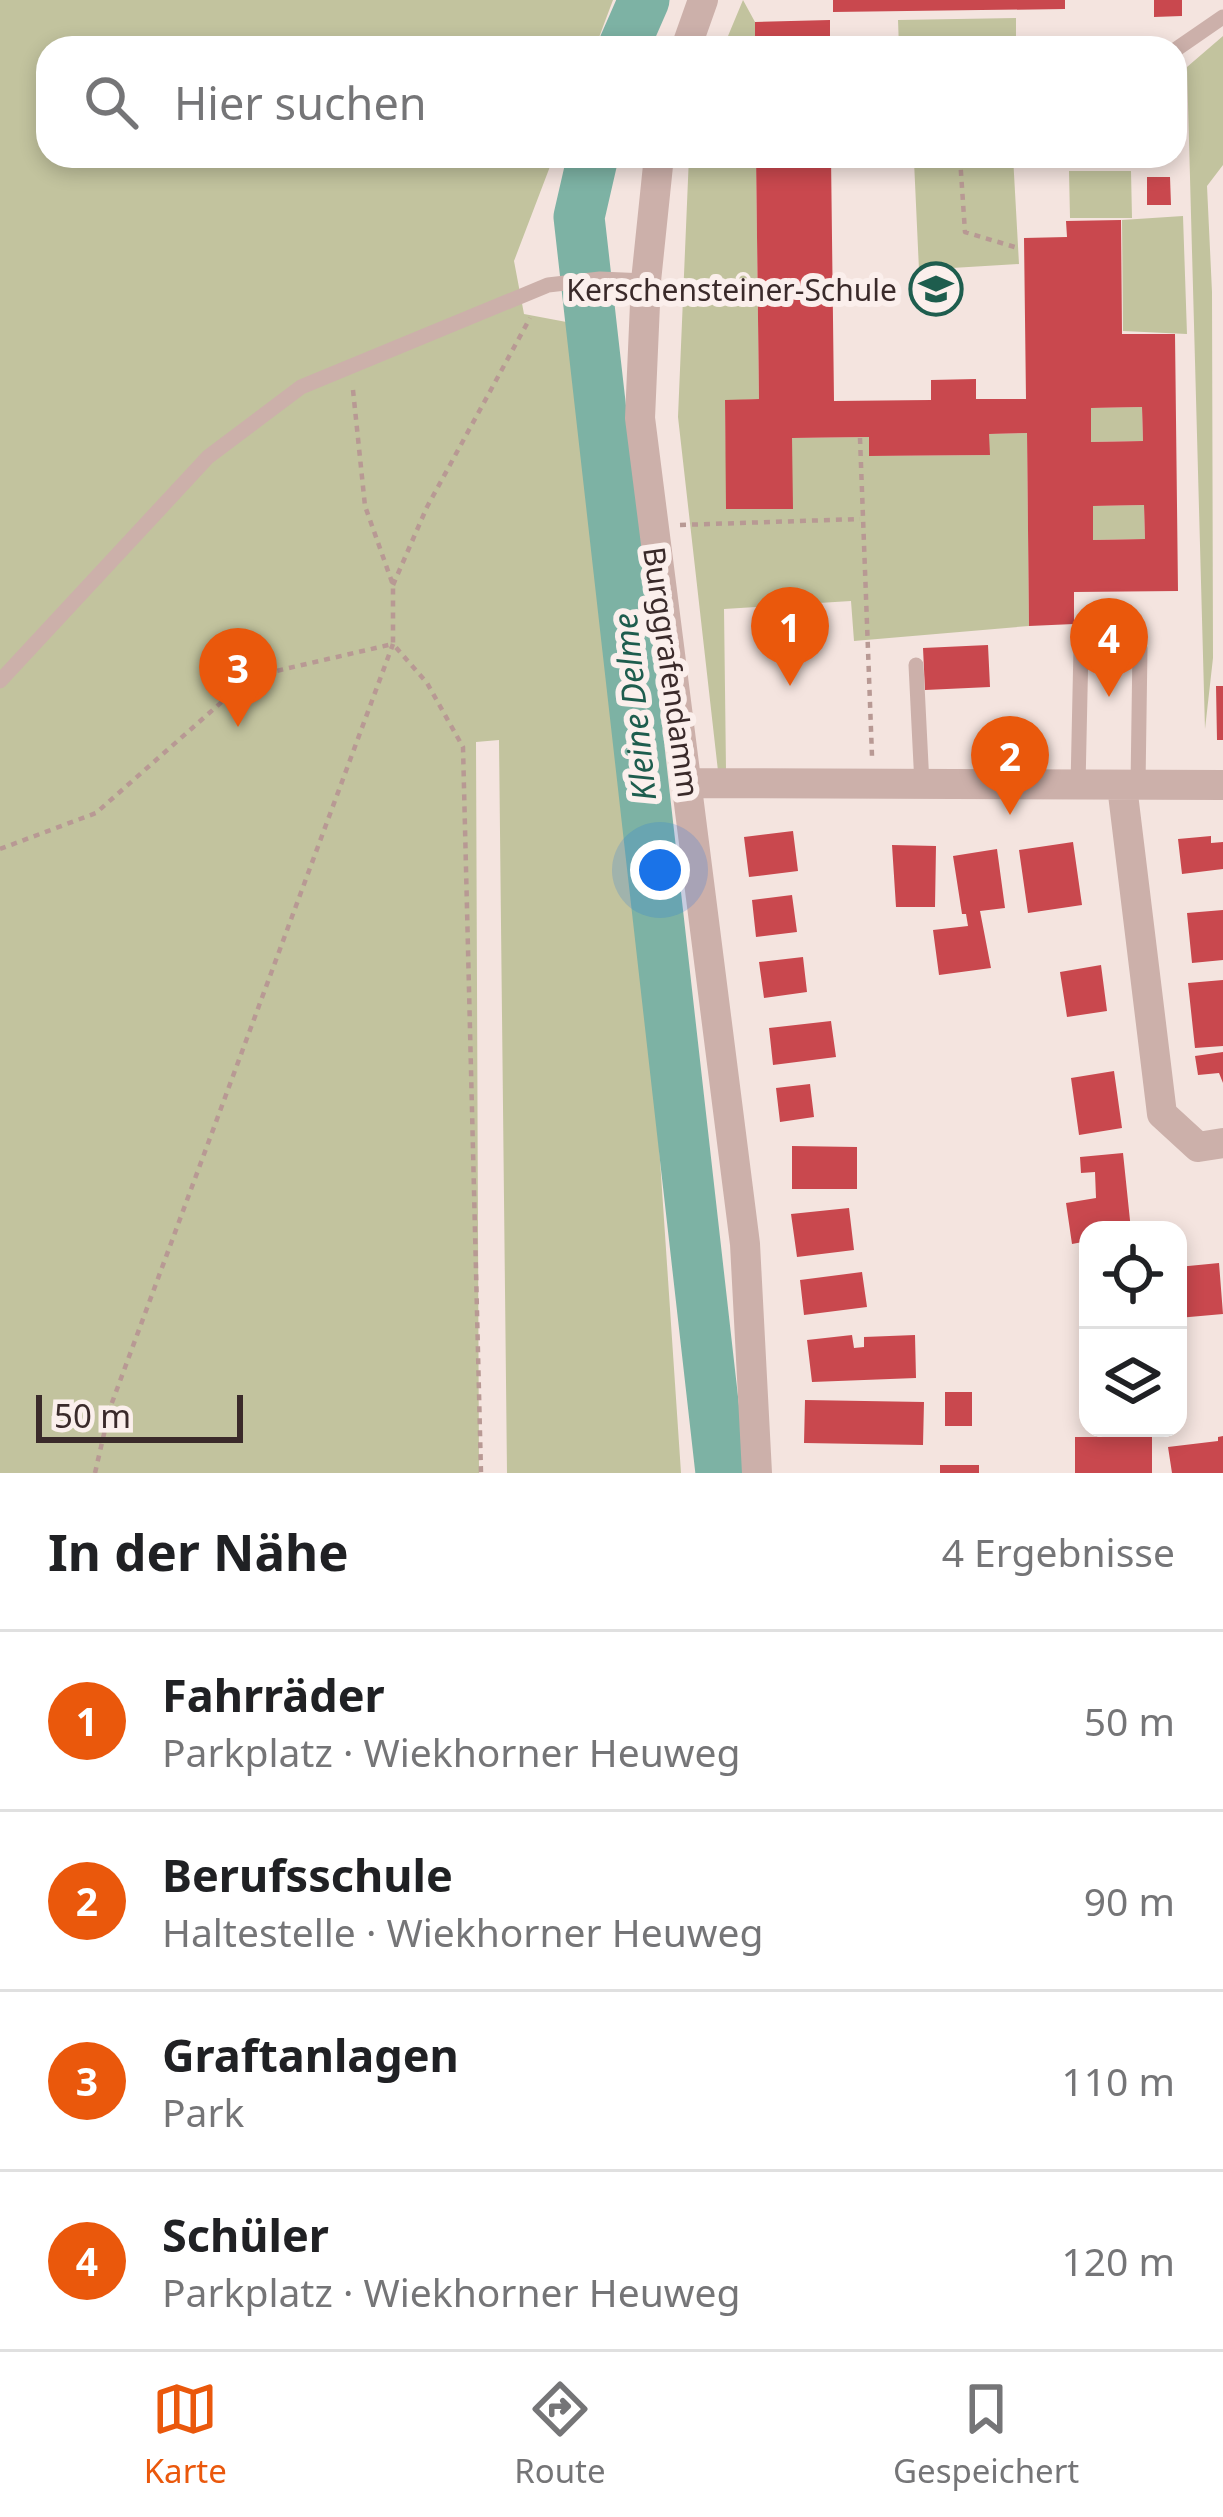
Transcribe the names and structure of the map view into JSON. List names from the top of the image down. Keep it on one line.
{"streets":{"street":["Burggrafendamm"]},"water":["Kleine Delme"],"places":{"school or university":["Kerschensteiner-Schule"]},"scale_bar":"50 m","page":{"search":"Hier suchen","pins":["1","4","3","2"],"scale":"50 m","heading":["In der Nähe","4 Ergebnisse"],"list":[{"mark":"1","name":"Fahrräder","note":"Parkplatz · Wiekhorner Heuweg","value":"50 m"},{"mark":"2","name":"Berufsschule","note":"Haltestelle · Wiekhorner Heuweg","value":"90 m"},{"mark":"3","name":"Graftanlagen","note":"Park","value":"110 m"},{"mark":"4","name":"Schüler","note":"Parkplatz · Wiekhorner Heuweg","value":"120 m"}],"nav":["Karte","Route","Gespeichert"]}}
